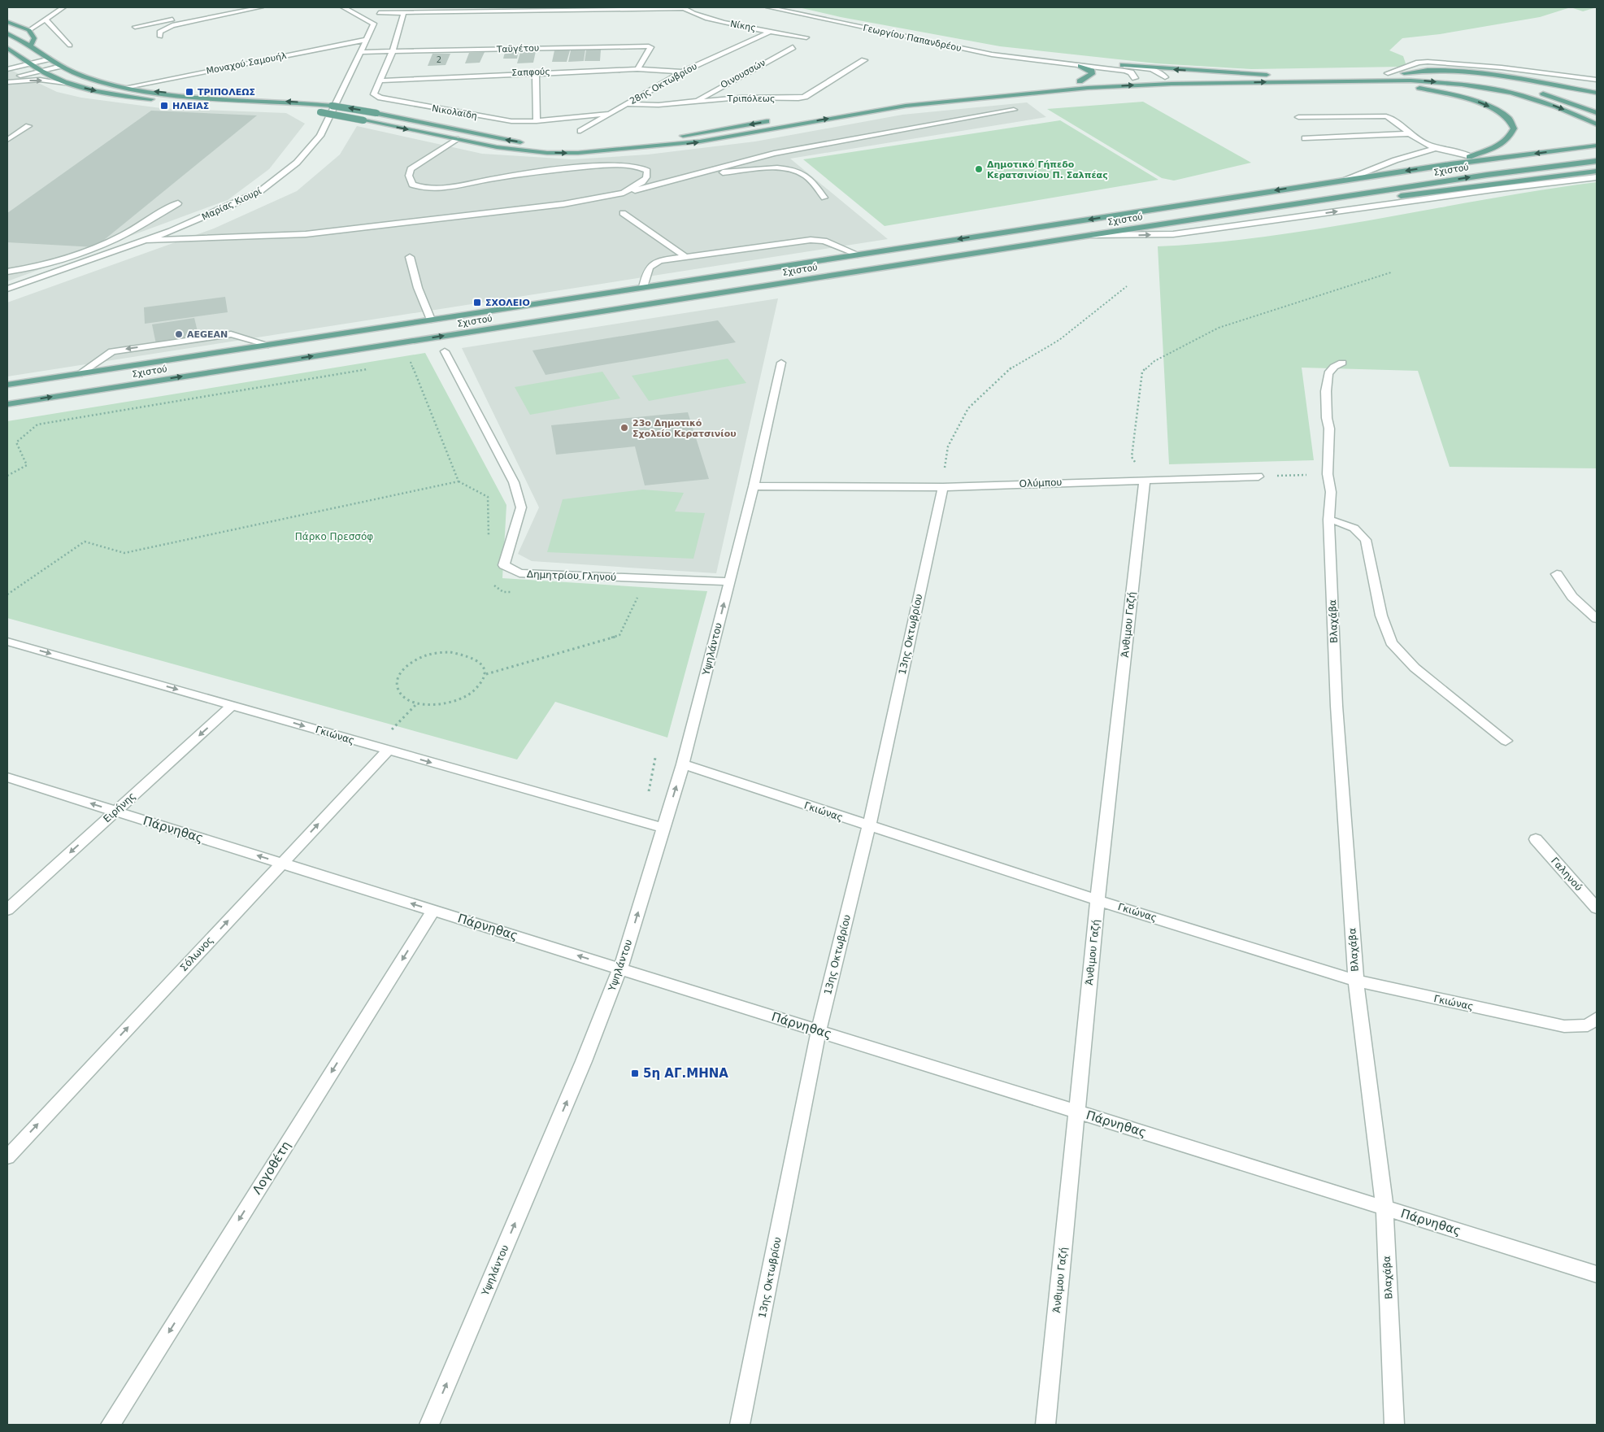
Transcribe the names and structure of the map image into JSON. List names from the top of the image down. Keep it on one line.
{"streets":{"main road":["Σχιστού"],"street":["Νίκης","Γεωργίου Παπανδρέου","Ταϋγέτου","Μοναχού Σαμουήλ","Σαπφούς","Οινουσσών","28ης Οκτωβρίου","Τριπόλεως","Νικολαϊδη","Μαρίας Κιουρί","Ολύμπου","Δημητρίου Γληνού","Βλαχάβα","Άνθιμου Γαζή","13ης Οκτωβρίου","Υψηλάντου","Γκιώνας","Ειρήνης","Πάρνηθας","Γαληνού","Σόλωνος","Λογοθέτη"]},"crossings":[["Νίκης","28ης Οκτωβρίου"],["Ταϋγέτου","Σαπφούς"],["Ταϋγέτου","Μαρίας Κιουρί"],["Μοναχού Σαμουήλ","Μαρίας Κιουρί"],["Σαπφούς","28ης Οκτωβρίου"],["Σαπφούς","Νικολαϊδη"],["Οινουσσών","Τριπόλεως"],["28ης Οκτωβρίου","Τριπόλεως"],["Ολύμπου","Άνθιμου Γαζή"],["Ολύμπου","13ης Οκτωβρίου"],["Ολύμπου","Υψηλάντου"],["Δημητρίου Γληνού","Υψηλάντου"],["Βλαχάβα","Γκιώνας"],["Βλαχάβα","Πάρνηθας"],["Άνθιμου Γαζή","Γκιώνας"],["Άνθιμου Γαζή","Πάρνηθας"],["13ης Οκτωβρίου","Γκιώνας"],["13ης Οκτωβρίου","Πάρνηθας"],["Υψηλάντου","Γκιώνας"],["Υψηλάντου","Πάρνηθας"],["Γκιώνας","Ειρήνης"],["Γκιώνας","Σόλωνος"],["Ειρήνης","Πάρνηθας"],["Πάρνηθας","Σόλωνος"],["Πάρνηθας","Λογοθέτη"]],"one_way":["Υψηλάντου","Γκιώνας","Ειρήνης","Πάρνηθας","Σόλωνος","Λογοθέτη"],"parks":["Πάρκο Πρεσσόφ"],"places":{"transit":["ΤΡΙΠΟΛΕΩΣ","ΗΛΕΙΑΣ","ΣΧΟΛΕΙΟ","5η ΑΓ.ΜΗΝΑ"],"other":["Δημοτικό Γήπεδο Κερατσινίου Π. Σαλπέας","AEGEAN","23o Δημοτικό Σχολείο Κερατσινίου"]},"house_numbers":["2"]}
